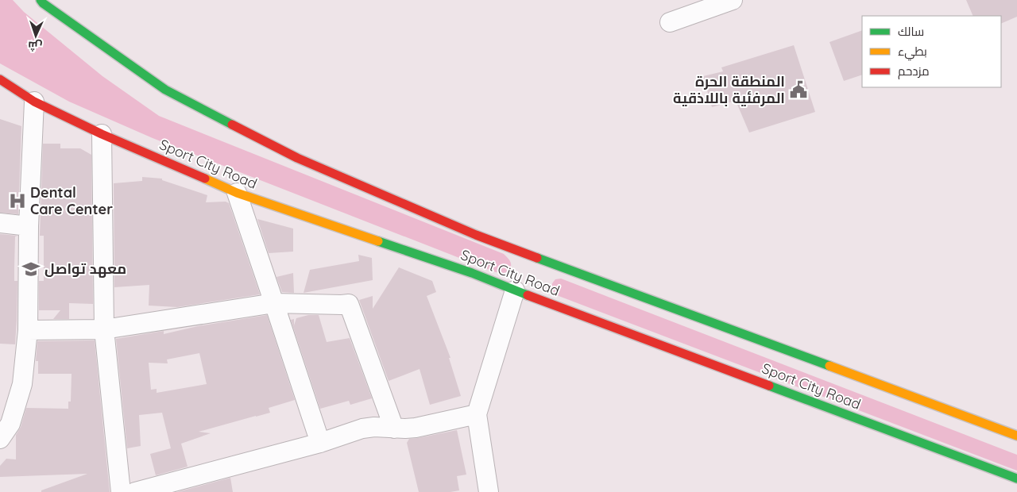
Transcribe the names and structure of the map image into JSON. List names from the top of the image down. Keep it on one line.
{"streets":{"main road":["Sport City Road"]},"places":{"public building":["المنطقة الحرة المرفئية باللاذقية"],"hospital":["Dental Care Center"],"school or university":["معهد تواصل"]},"legend":["سالك","بطيء","مزدحم"],"north":"bottom"}
